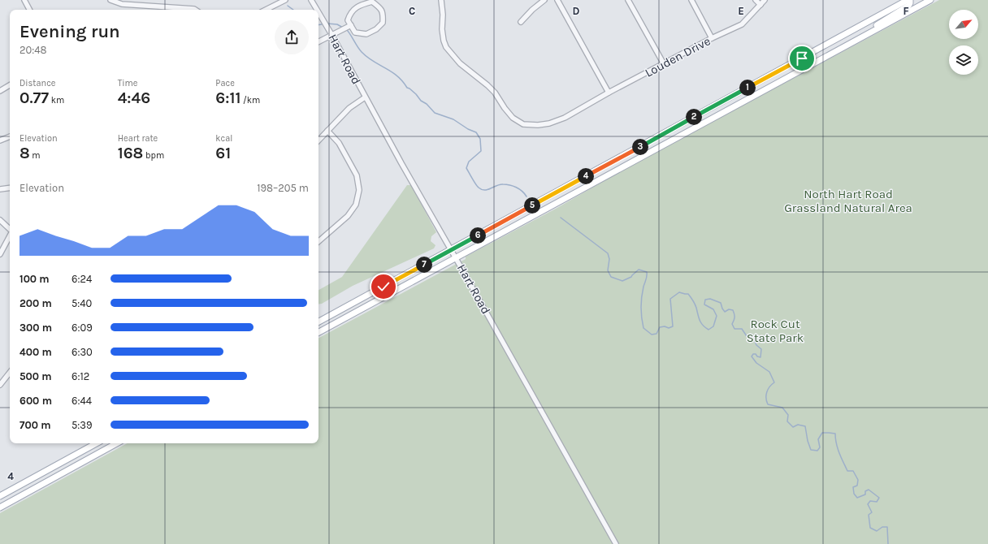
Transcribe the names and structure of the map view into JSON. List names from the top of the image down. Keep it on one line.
{"streets":{"street":["Louden Drive","Hart Road"]},"parks":["North Hart Road Grassland Natural Area","Rock Cut State Park"],"north":"top right","page":{"heading":["Evening run","20:48"],"stats":[["Distance","0.77 km"],["Time","4:46"],["Pace","6:11 /km"],["Elevation","8 m"],["Heart rate","168 bpm"],["kcal","61"]],"pins":["1","2","3","4","5","6","7"],"chart":["Elevation","198–205 m"],"list":[{"name":"100 m","note":"6:24"},{"name":"200 m","note":"5:40"},{"name":"300 m","note":"6:09"},{"name":"400 m","note":"6:30"},{"name":"500 m","note":"6:12"},{"name":"600 m","note":"6:44"},{"name":"700 m","note":"5:39"}]},"grid":{"columns":["C","D","E","F"],"rows":["4"]}}
